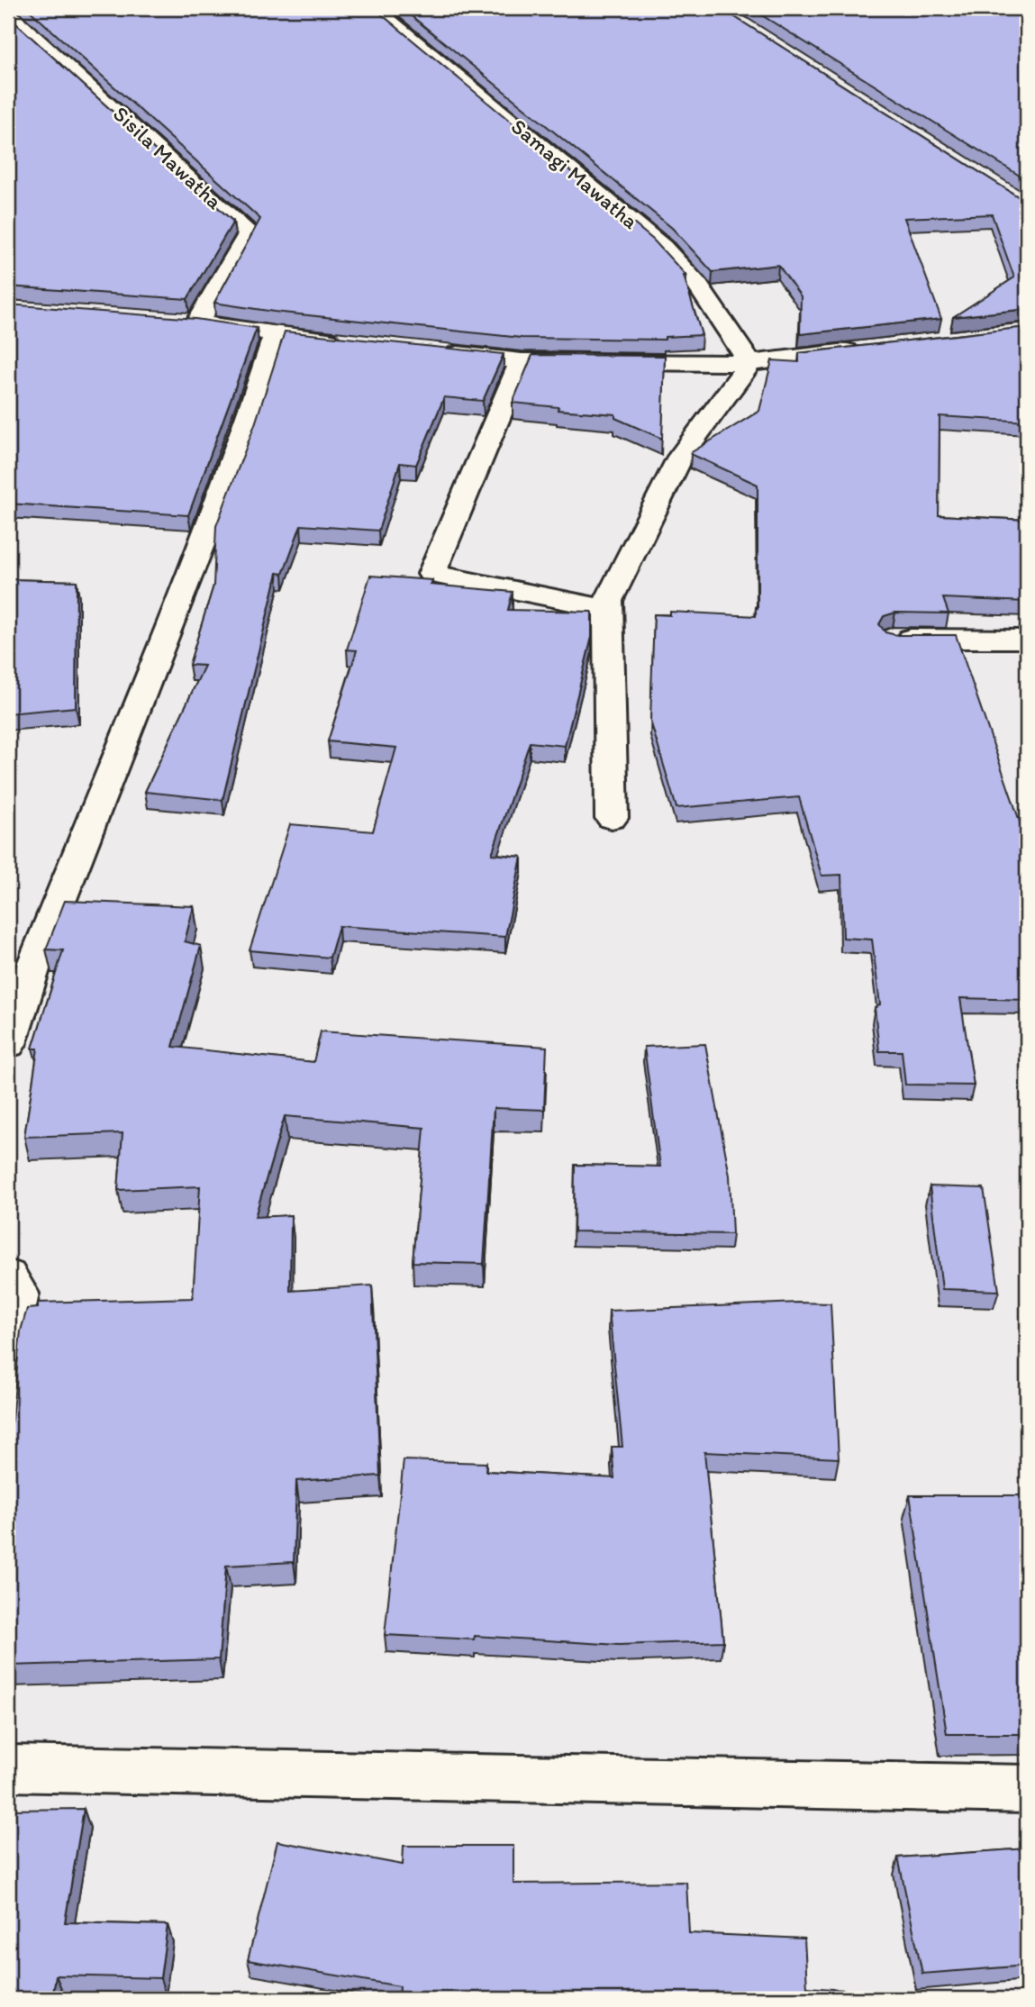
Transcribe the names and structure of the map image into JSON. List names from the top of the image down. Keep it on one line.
{"streets":{"street":["Sisila Mawatha","Samagi Mawatha"]}}
